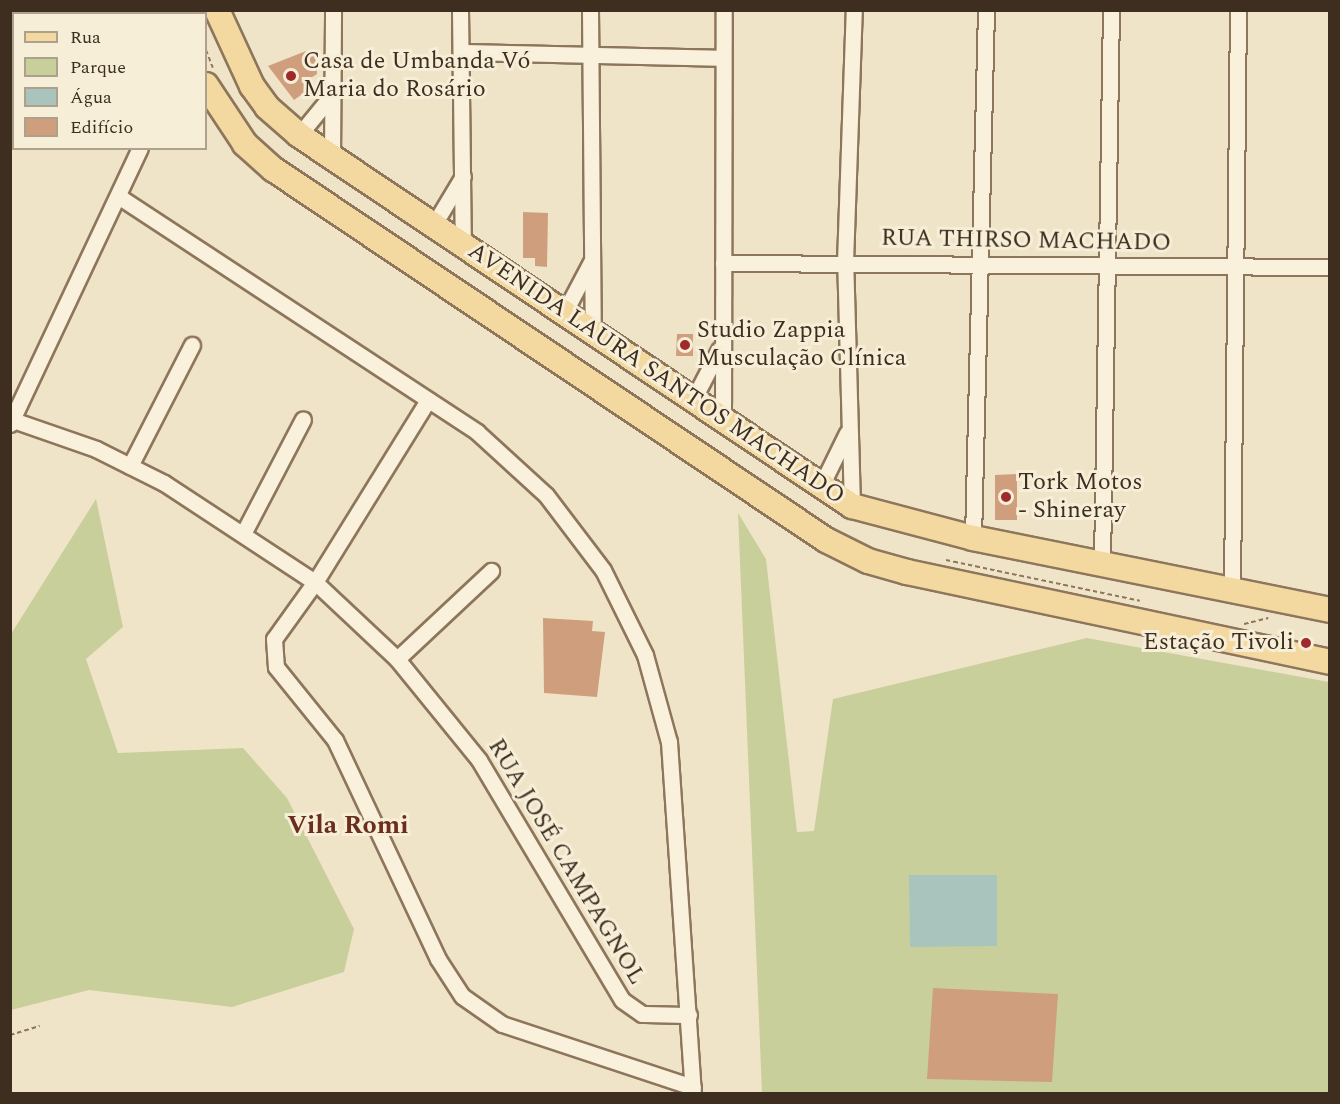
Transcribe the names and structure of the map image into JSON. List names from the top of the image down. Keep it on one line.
{"streets":{"main road":["AVENIDA LAURA SANTOS MACHADO"],"street":["RUA THIRSO MACHADO","RUA JOSÉ CAMPAGNOL"]},"districts":["Vila Romi"],"places":["Casa de Umbanda Vó Maria do Rosário","Studio Zappia Musculação Clínica","Tork Motos - Shineray","Estação Tivoli"],"legend":["Rua","Parque","Água","Edifício"]}
